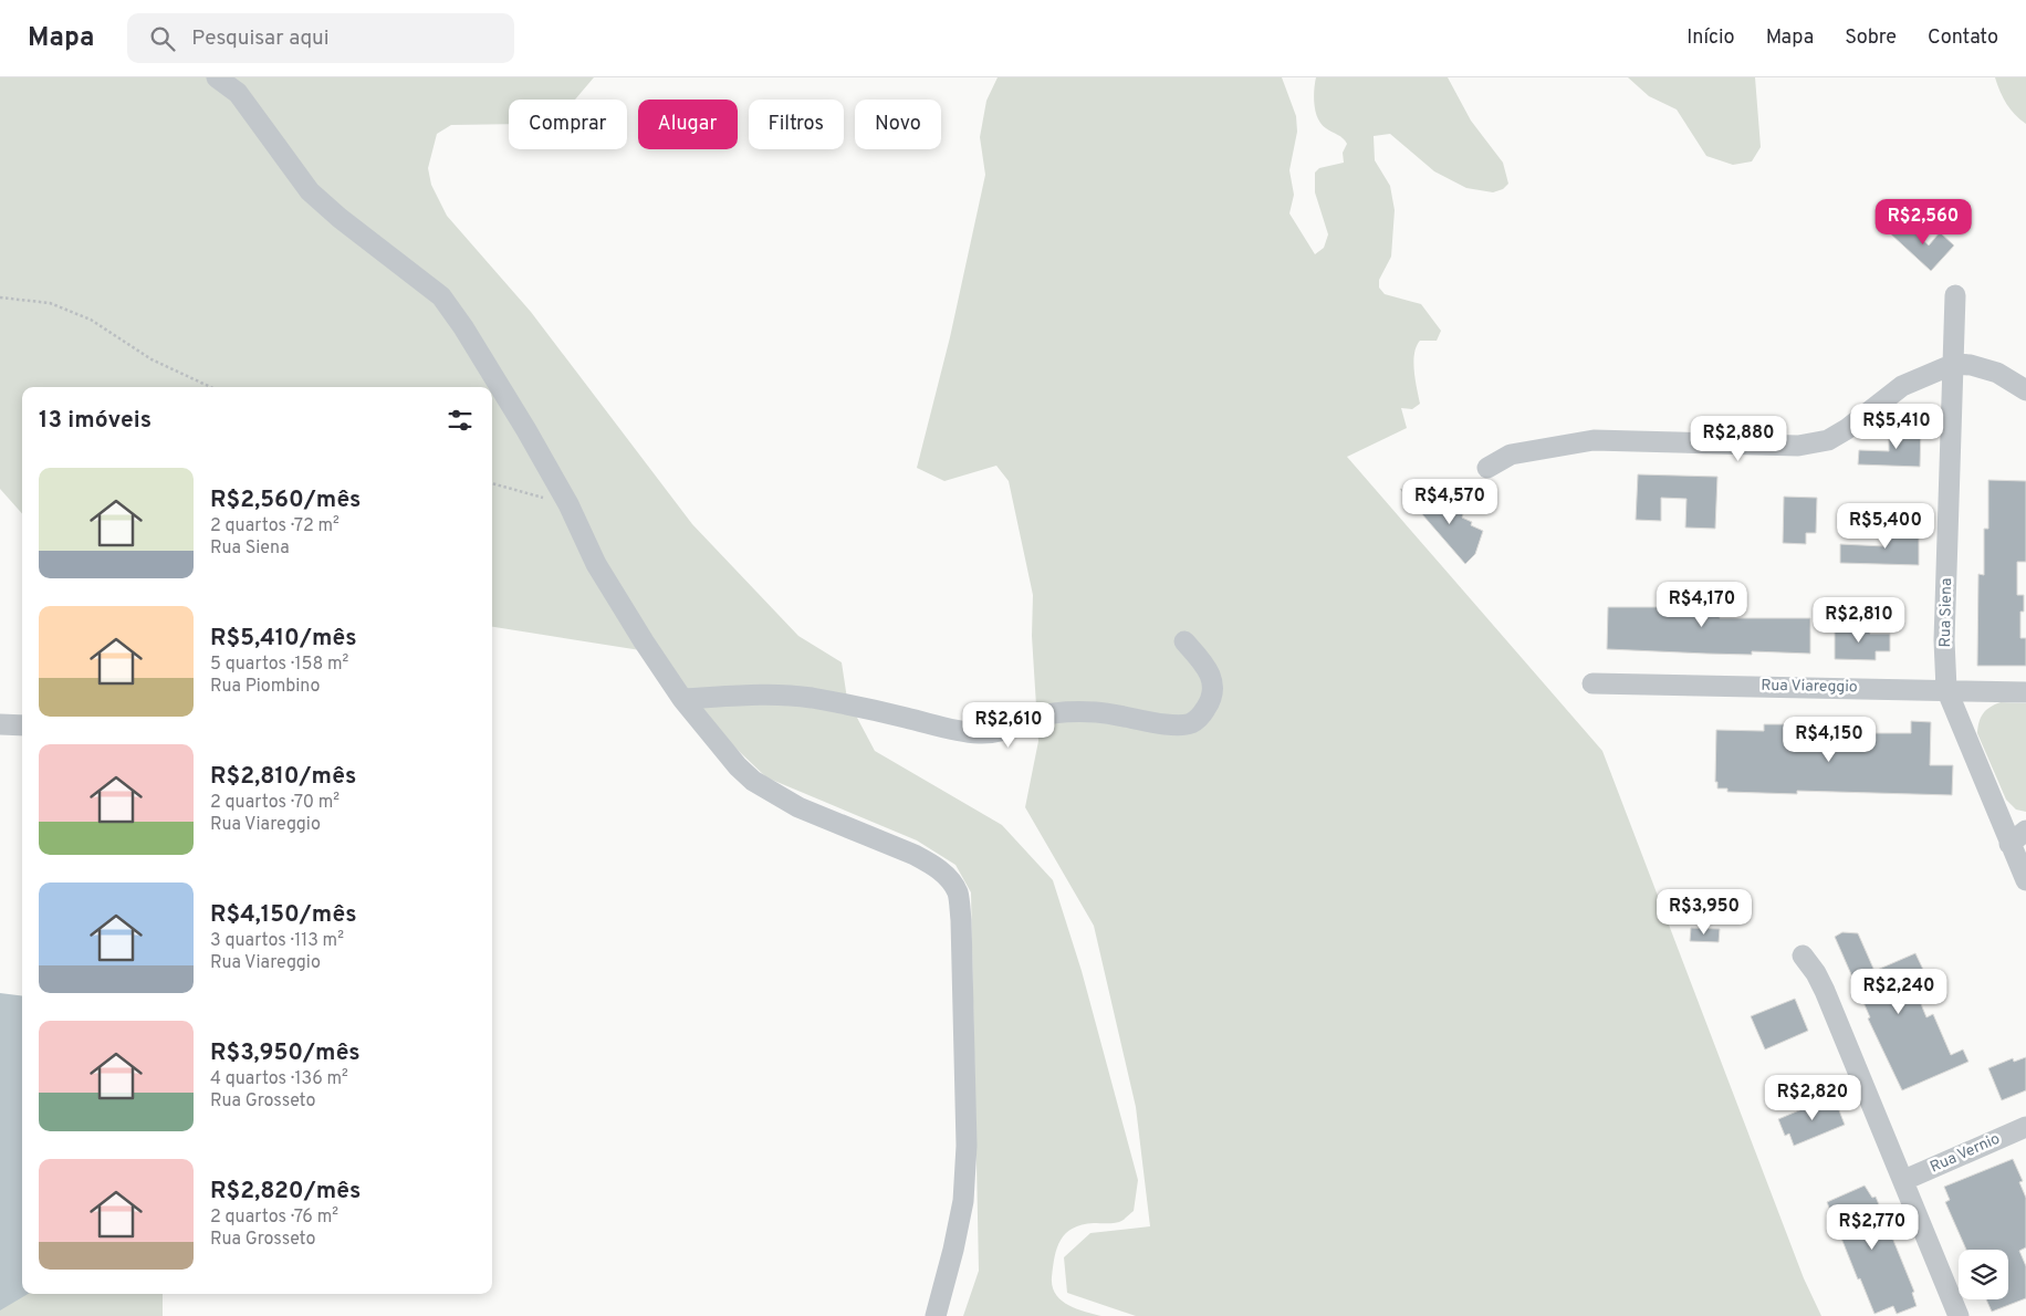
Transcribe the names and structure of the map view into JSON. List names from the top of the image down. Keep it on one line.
{"streets":{"street":["Rua Siena","Rua Viareggio","Rua Vernio"]},"crossings":[["Rua Siena","Rua Viareggio"]],"page":{"header":"Mapa","search":"Pesquisar aqui","nav":["Início","Mapa","Sobre","Contato"],"chip":["Comprar","Alugar","Filtros","Novo"],"price":["R$2,560","R$5,410","R$2,880","R$4,570","R$5,400","R$4,170","R$2,810","R$2,610","R$4,150","R$3,950","R$2,240","R$2,820","R$2,770"],"heading":"13 imóveis","list":[{"name":"R$2,560/mês","note":"2 quartos · 72 m² · Rua Siena"},{"name":"R$5,410/mês","note":"5 quartos · 158 m² · Rua Piombino"},{"name":"R$2,810/mês","note":"2 quartos · 70 m² · Rua Viareggio"},{"name":"R$4,150/mês","note":"3 quartos · 113 m² · Rua Viareggio"},{"name":"R$3,950/mês","note":"4 quartos · 136 m² · Rua Grosseto"},{"name":"R$2,820/mês","note":"2 quartos · 76 m² · Rua Grosseto"}]}}
